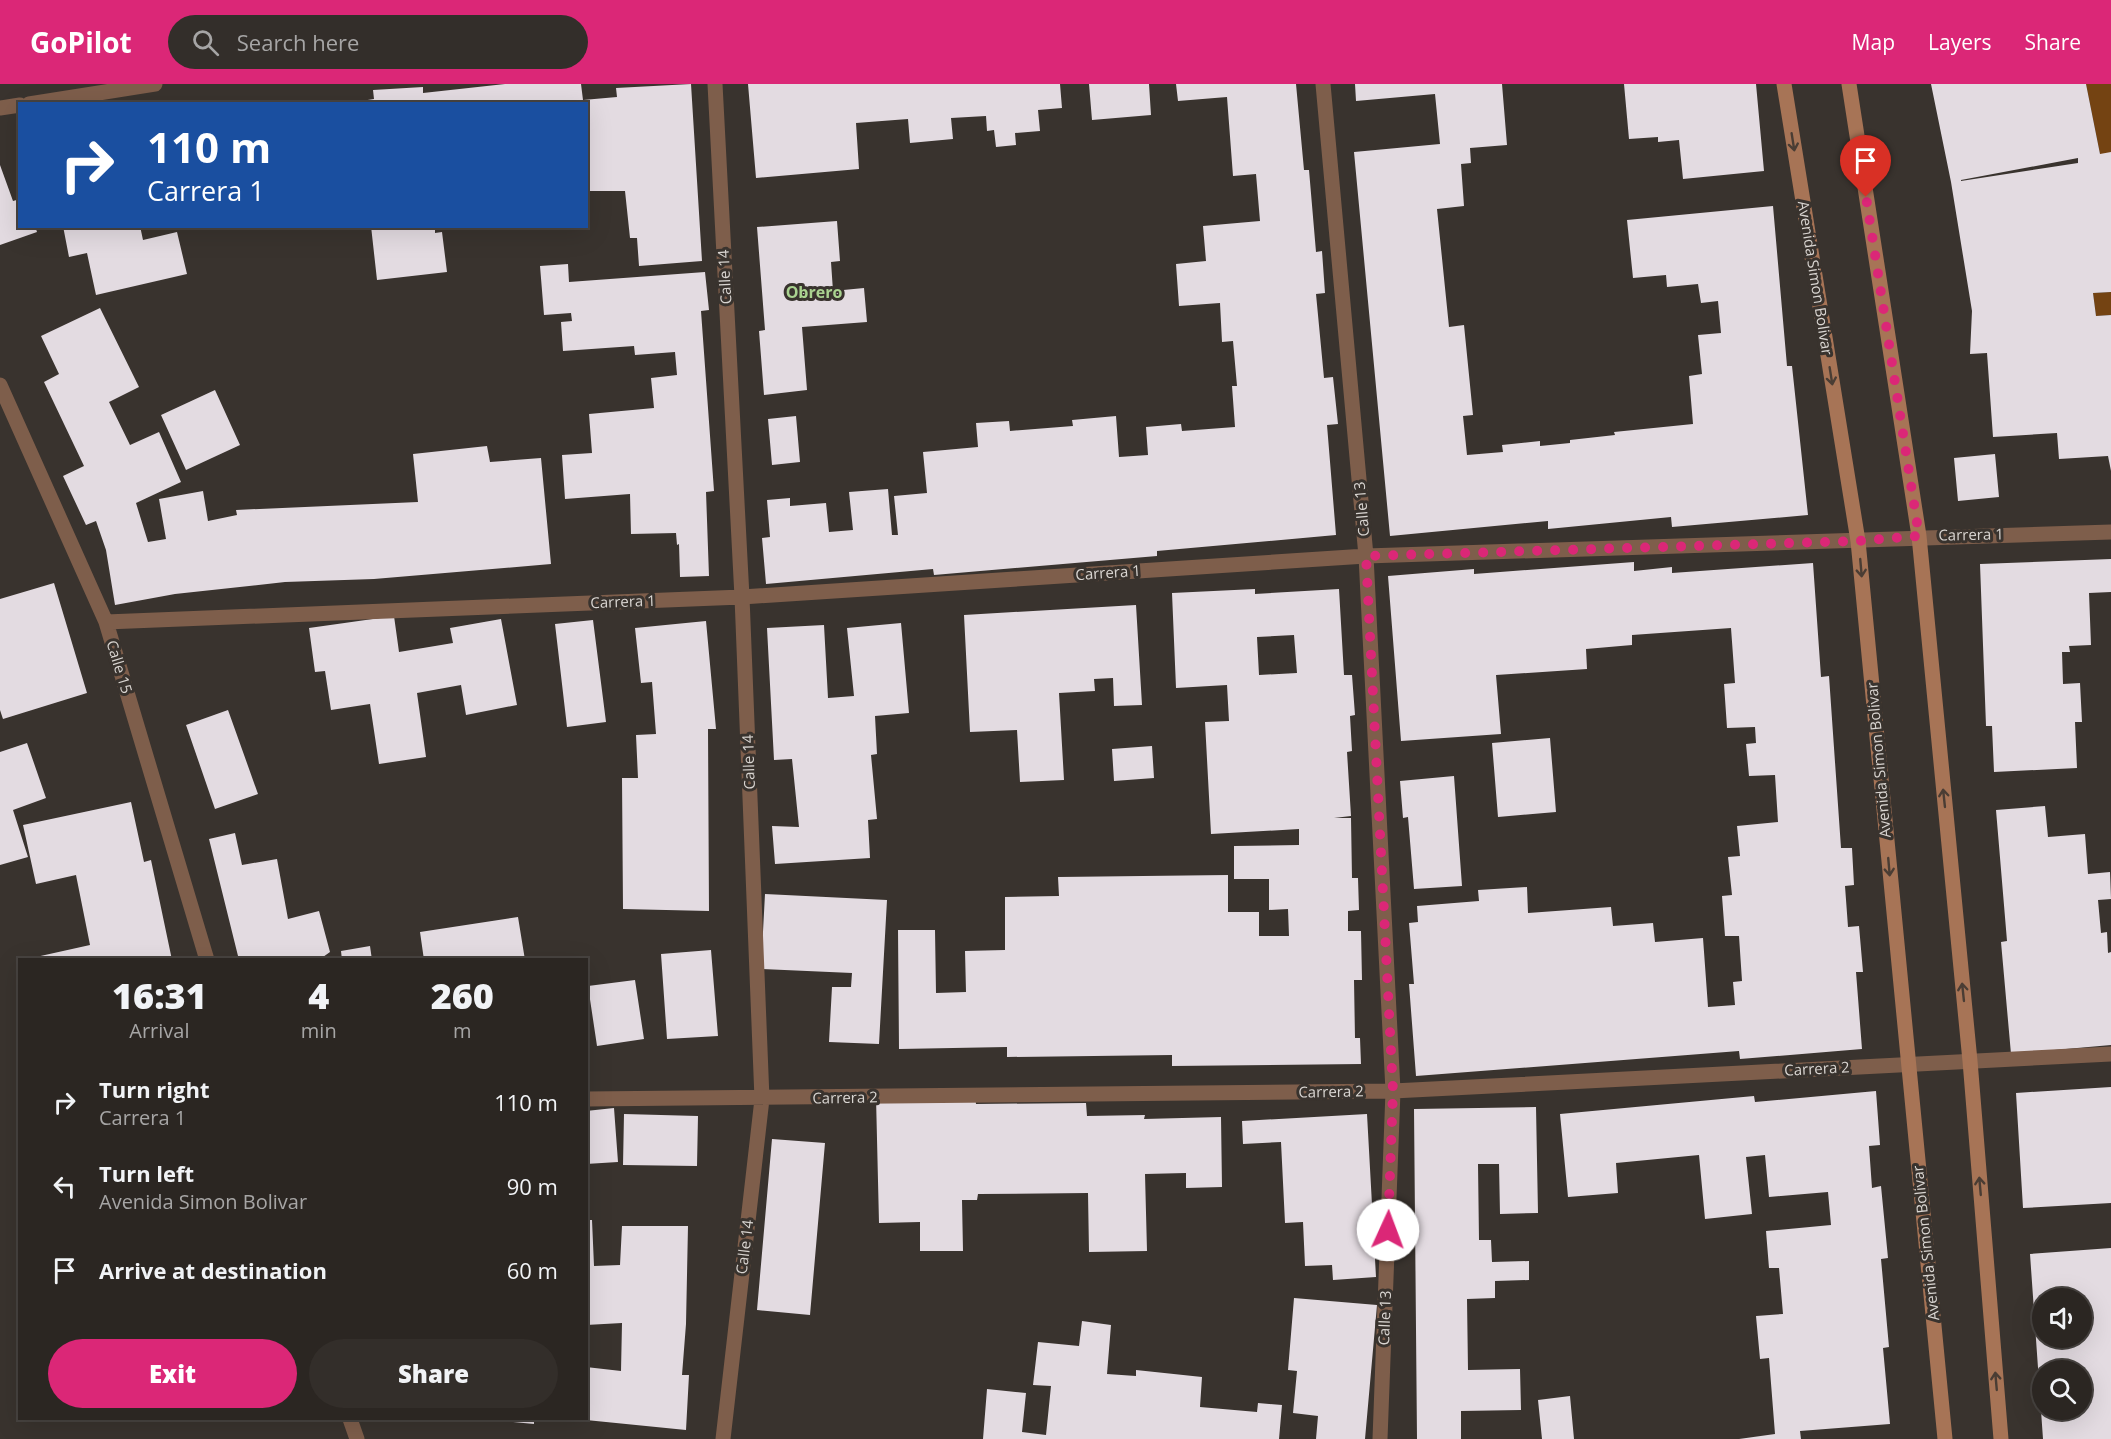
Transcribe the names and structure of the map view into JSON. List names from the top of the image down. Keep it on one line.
{"streets":{"main road":["Avenida Simon Bolivar"],"street":["Calle 14","Calle 13","Carrera 1","Calle 15","Carrera 2"]},"crossings":[["Calle 14","Carrera 1"],["Calle 14","Carrera 2"],["Avenida Simon Bolivar","Carrera 1"],["Avenida Simon Bolivar","Carrera 2"],["Calle 13","Carrera 1"],["Calle 13","Carrera 2"],["Carrera 1","Calle 15"]],"districts":["Obrero"],"page":{"header":"GoPilot","search":"Search here","nav":["Map","Layers","Share"],"turn":["110 m","Carrera 1"],"eta":["16:31","Arrival","4","min","260","m"],"list":[{"name":"Turn right","note":"Carrera 1","value":"110 m"},{"name":"Turn left","note":"Avenida Simon Bolivar","value":"90 m"},{"name":"Arrive at destination","value":"60 m"}],"buttons":["Exit","Share"]}}
